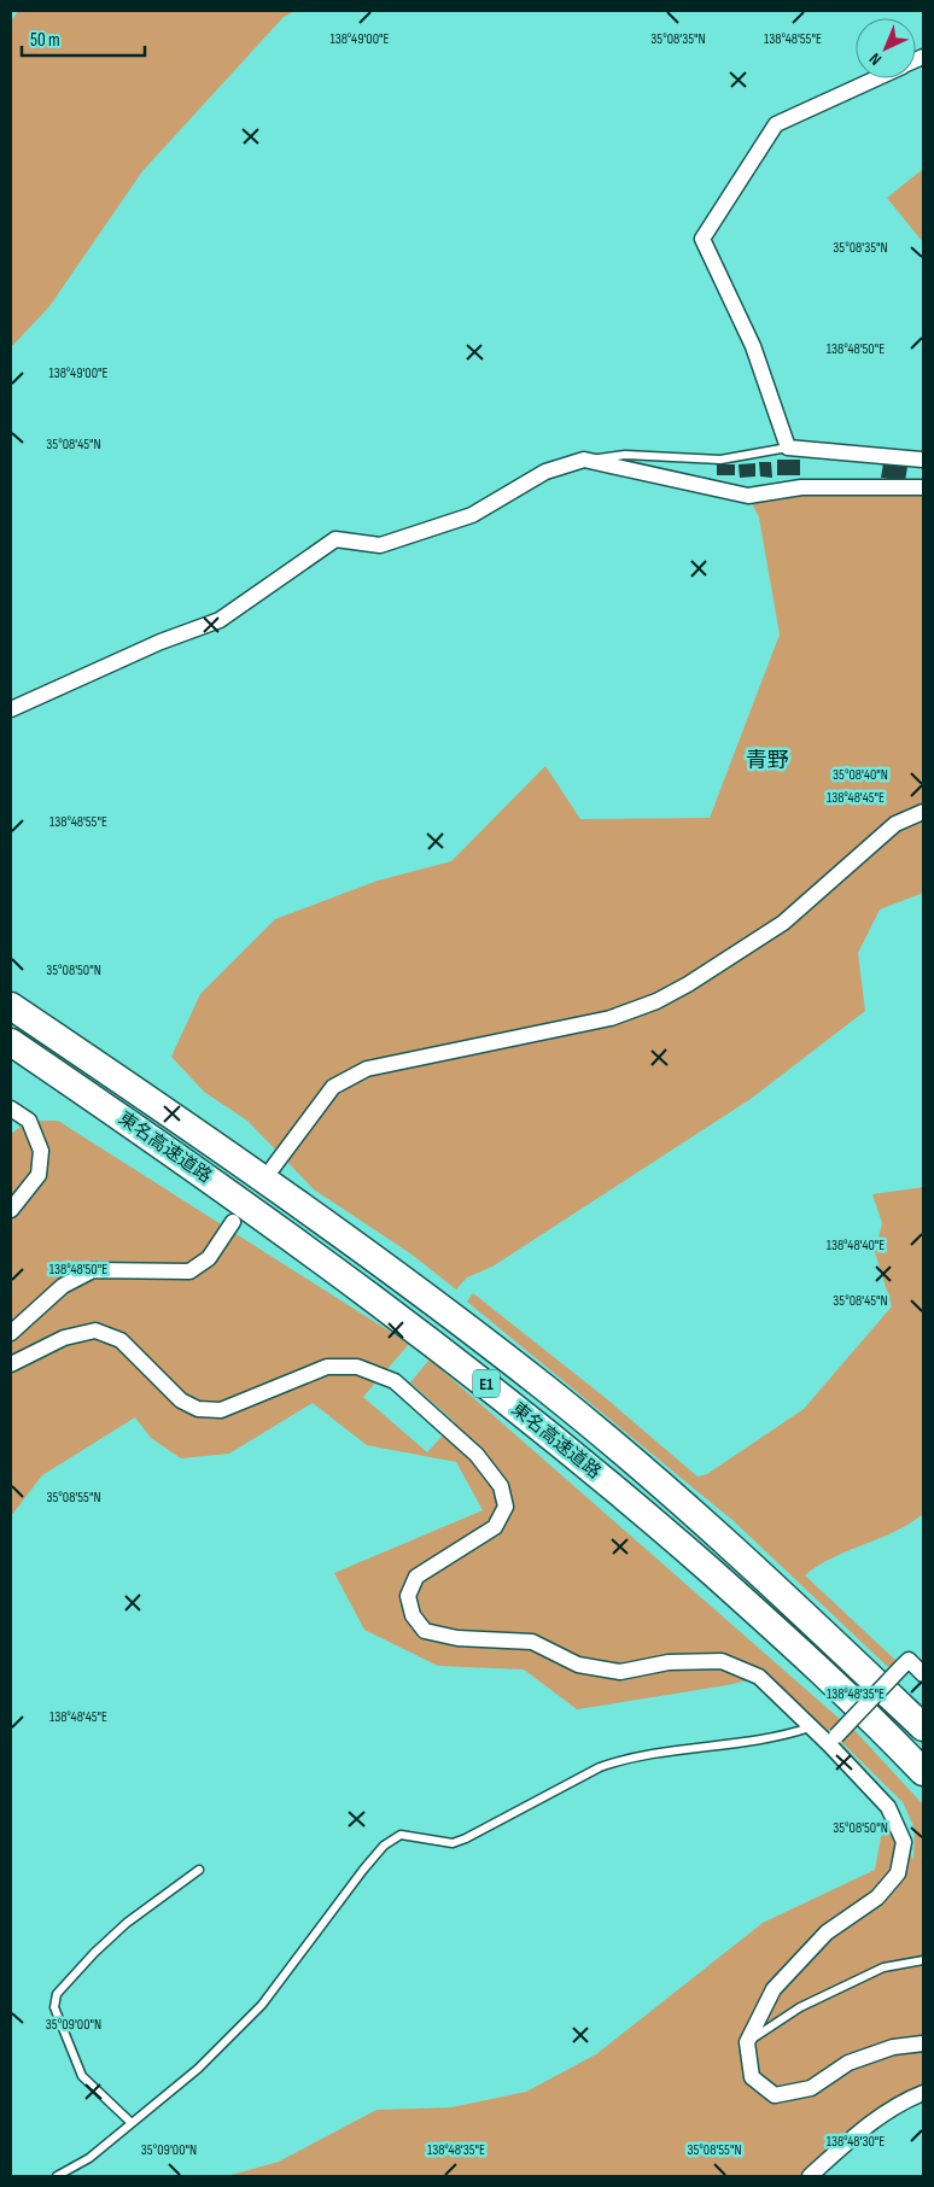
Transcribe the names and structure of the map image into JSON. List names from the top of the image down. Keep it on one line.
{"streets":{"highway":["東名高速道路","E1"]},"districts":["青野"],"scale_bar":"50 m","north":"bottom left","coordinates":["35°08'35\"N","138°49'00\"E","138°48'55\"E","138°48'50\"E","35°08'45\"N","35°08'40\"N","138°48'45\"E","35°08'50\"N","138°48'40\"E","35°08'55\"N","138°48'35\"E","35°09'00\"N","138°48'30\"E"]}
